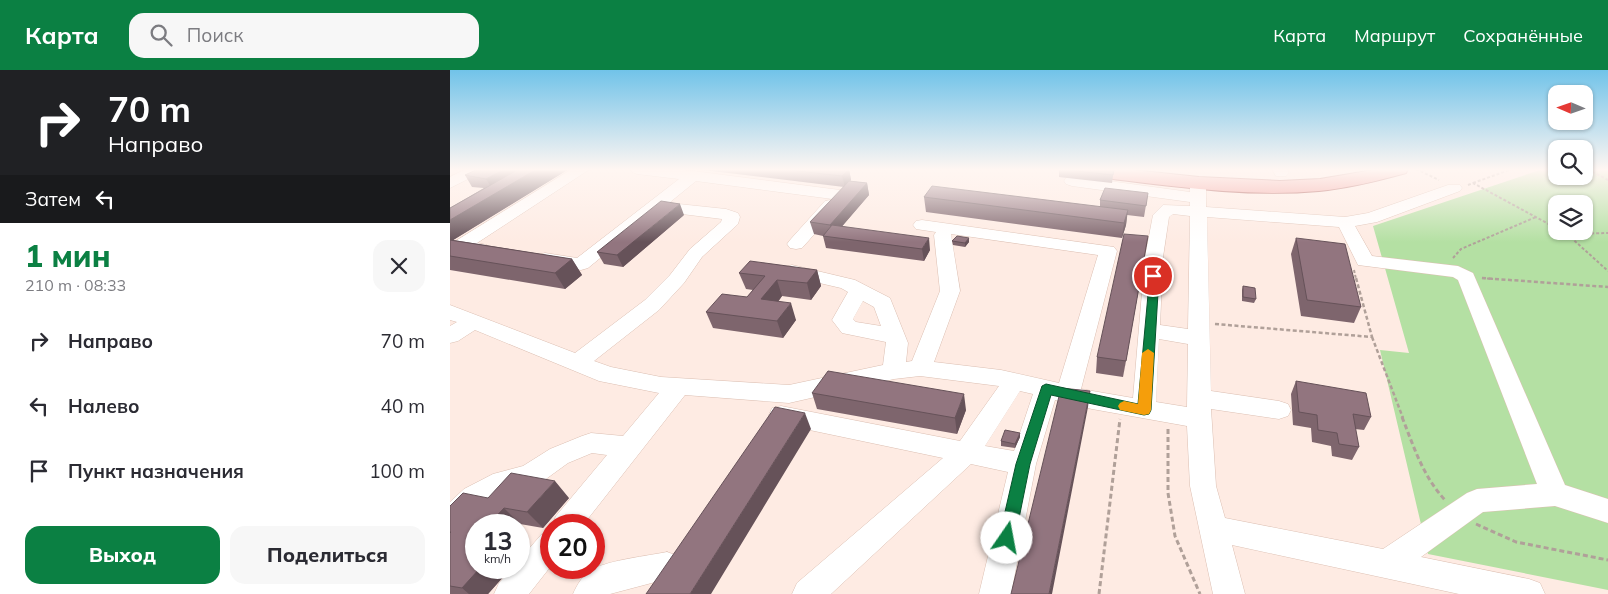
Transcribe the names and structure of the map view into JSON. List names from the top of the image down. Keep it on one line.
{"north":"left","page":{"header":"Карта","search":"Поиск","nav":["Карта","Маршрут","Сохранённые"],"turn":["70 m","Направо"],"then":"Затем","heading":["1 мин","210 m · 08:33"],"list":[{"name":"Направо","value":"70 m"},{"name":"Налево","value":"40 m"},{"name":"Пункт назначения","value":"100 m"}],"speed":"13 km/h","limit":"20","buttons":["Выход","Поделиться"]}}
